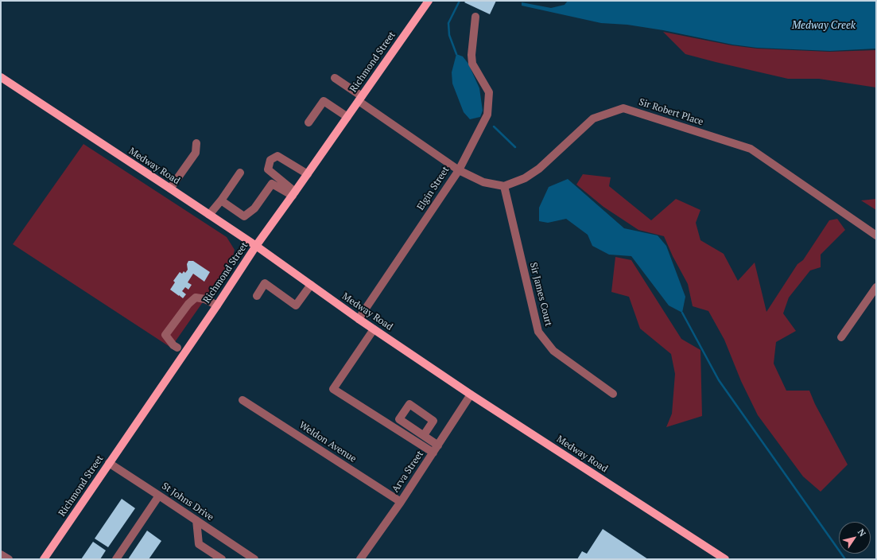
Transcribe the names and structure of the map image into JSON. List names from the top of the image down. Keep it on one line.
{"streets":{"main road":["Richmond Street","Medway Road"],"street":["Sir Robert Place","Elgin Street","Sir James Court","Weldon Avenue","Arva Street","St Johns Drive"]},"crossings":[["Richmond Street","Medway Road"],["Richmond Street","Elgin Street"],["Richmond Street","St Johns Drive"],["Sir Robert Place","Sir James Court"],["Medway Road","Elgin Street"],["Medway Road","Arva Street"],["Weldon Avenue","Arva Street"]],"water":["Medway Creek"],"north":"top right"}
